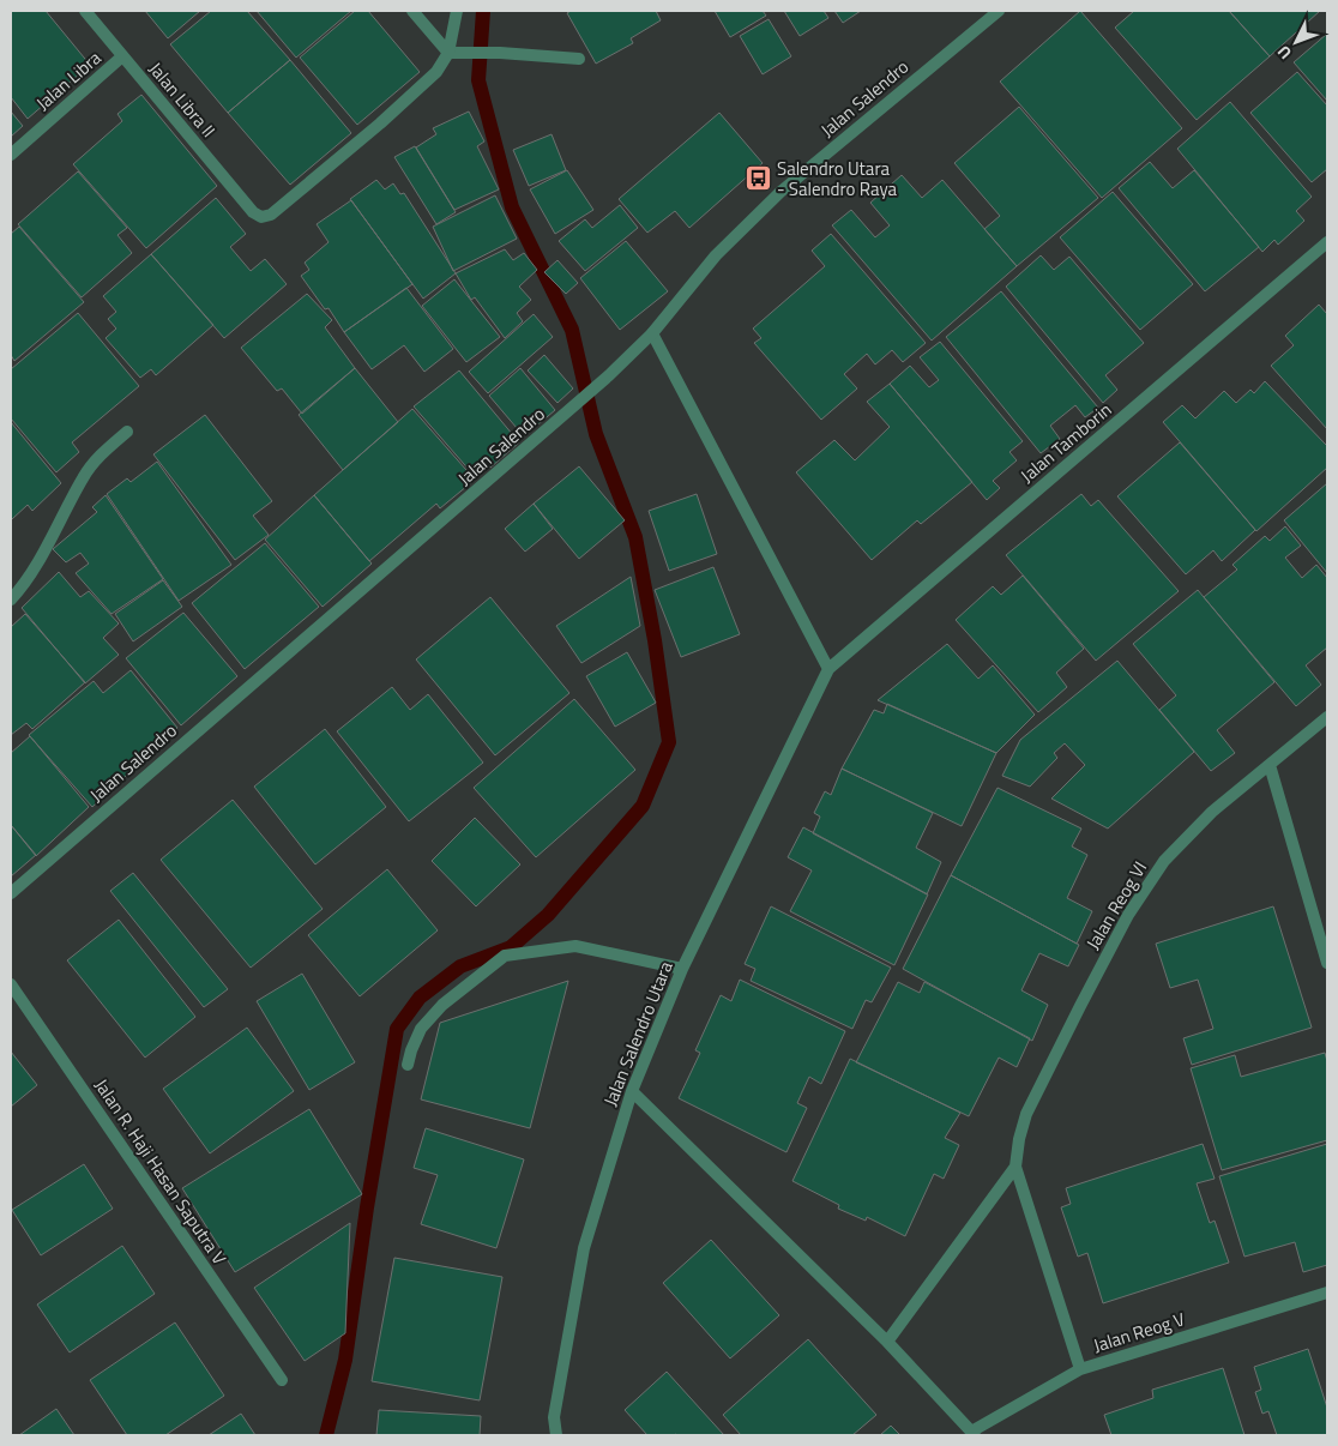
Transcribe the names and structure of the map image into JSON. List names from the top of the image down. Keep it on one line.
{"streets":{"street":["Jalan Libra","Jalan Salendro","Jalan Libra II","Jalan Tamborin","Jalan Reog VI","Jalan Salendro Utara","Jalan R. Haji Hasan Saputra V","Jalan Reog V"]},"crossings":[["Jalan Libra","Jalan Libra II"],["Jalan Tamborin","Jalan Salendro Utara"],["Jalan Reog VI","Jalan Reog V"]],"places":{"bus stop":["Salendro Utara - Salendro Raya"]},"north":"bottom left"}
